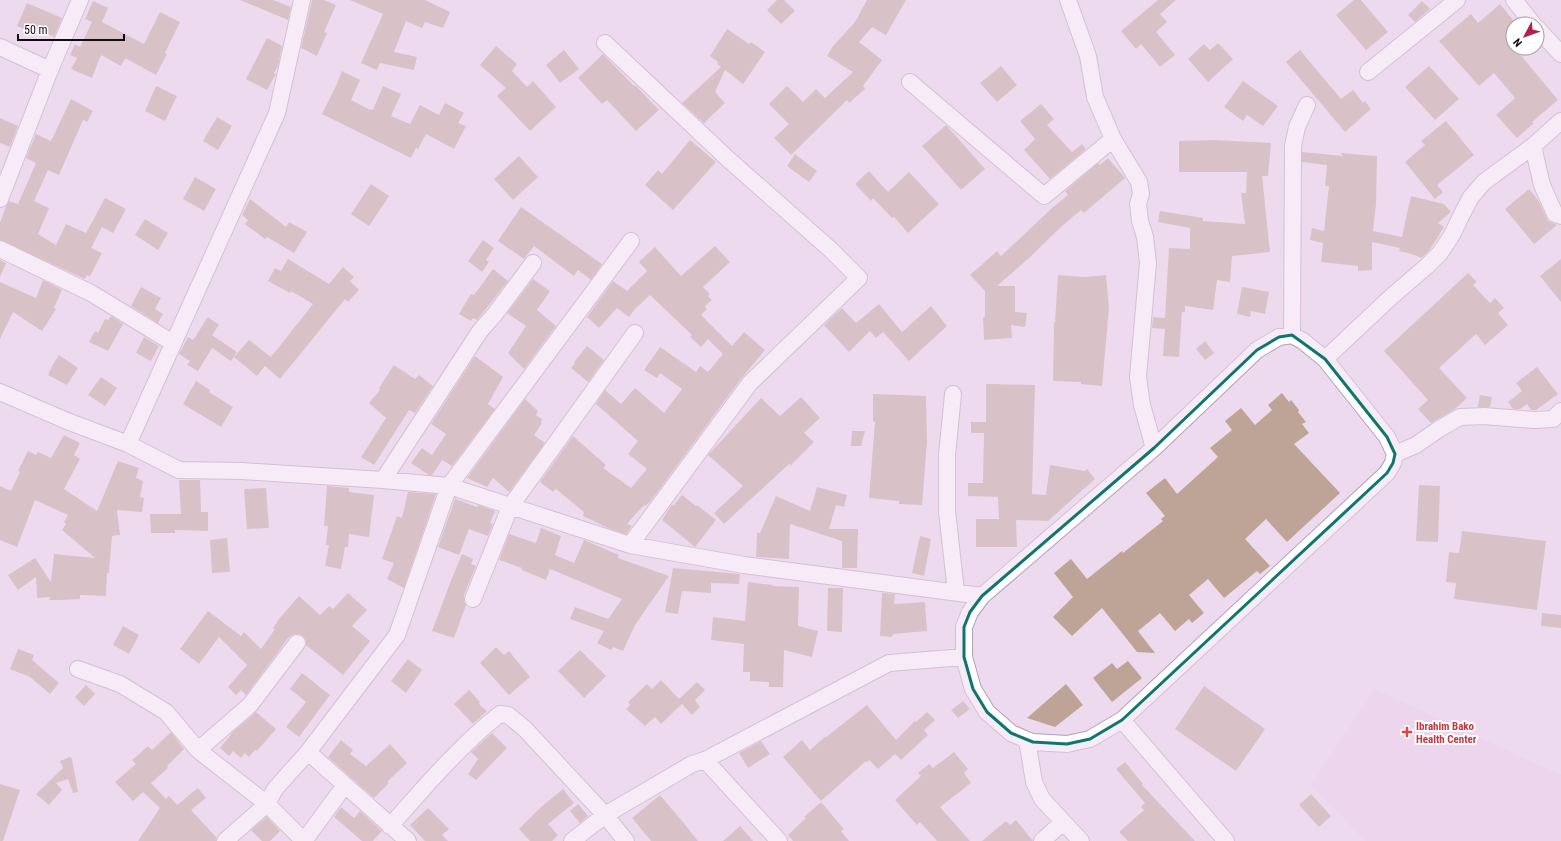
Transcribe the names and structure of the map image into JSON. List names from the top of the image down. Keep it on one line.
{"places":{"health":["Ibrahim Bako Health Center"]},"scale_bar":"50 m","north":"bottom left"}
